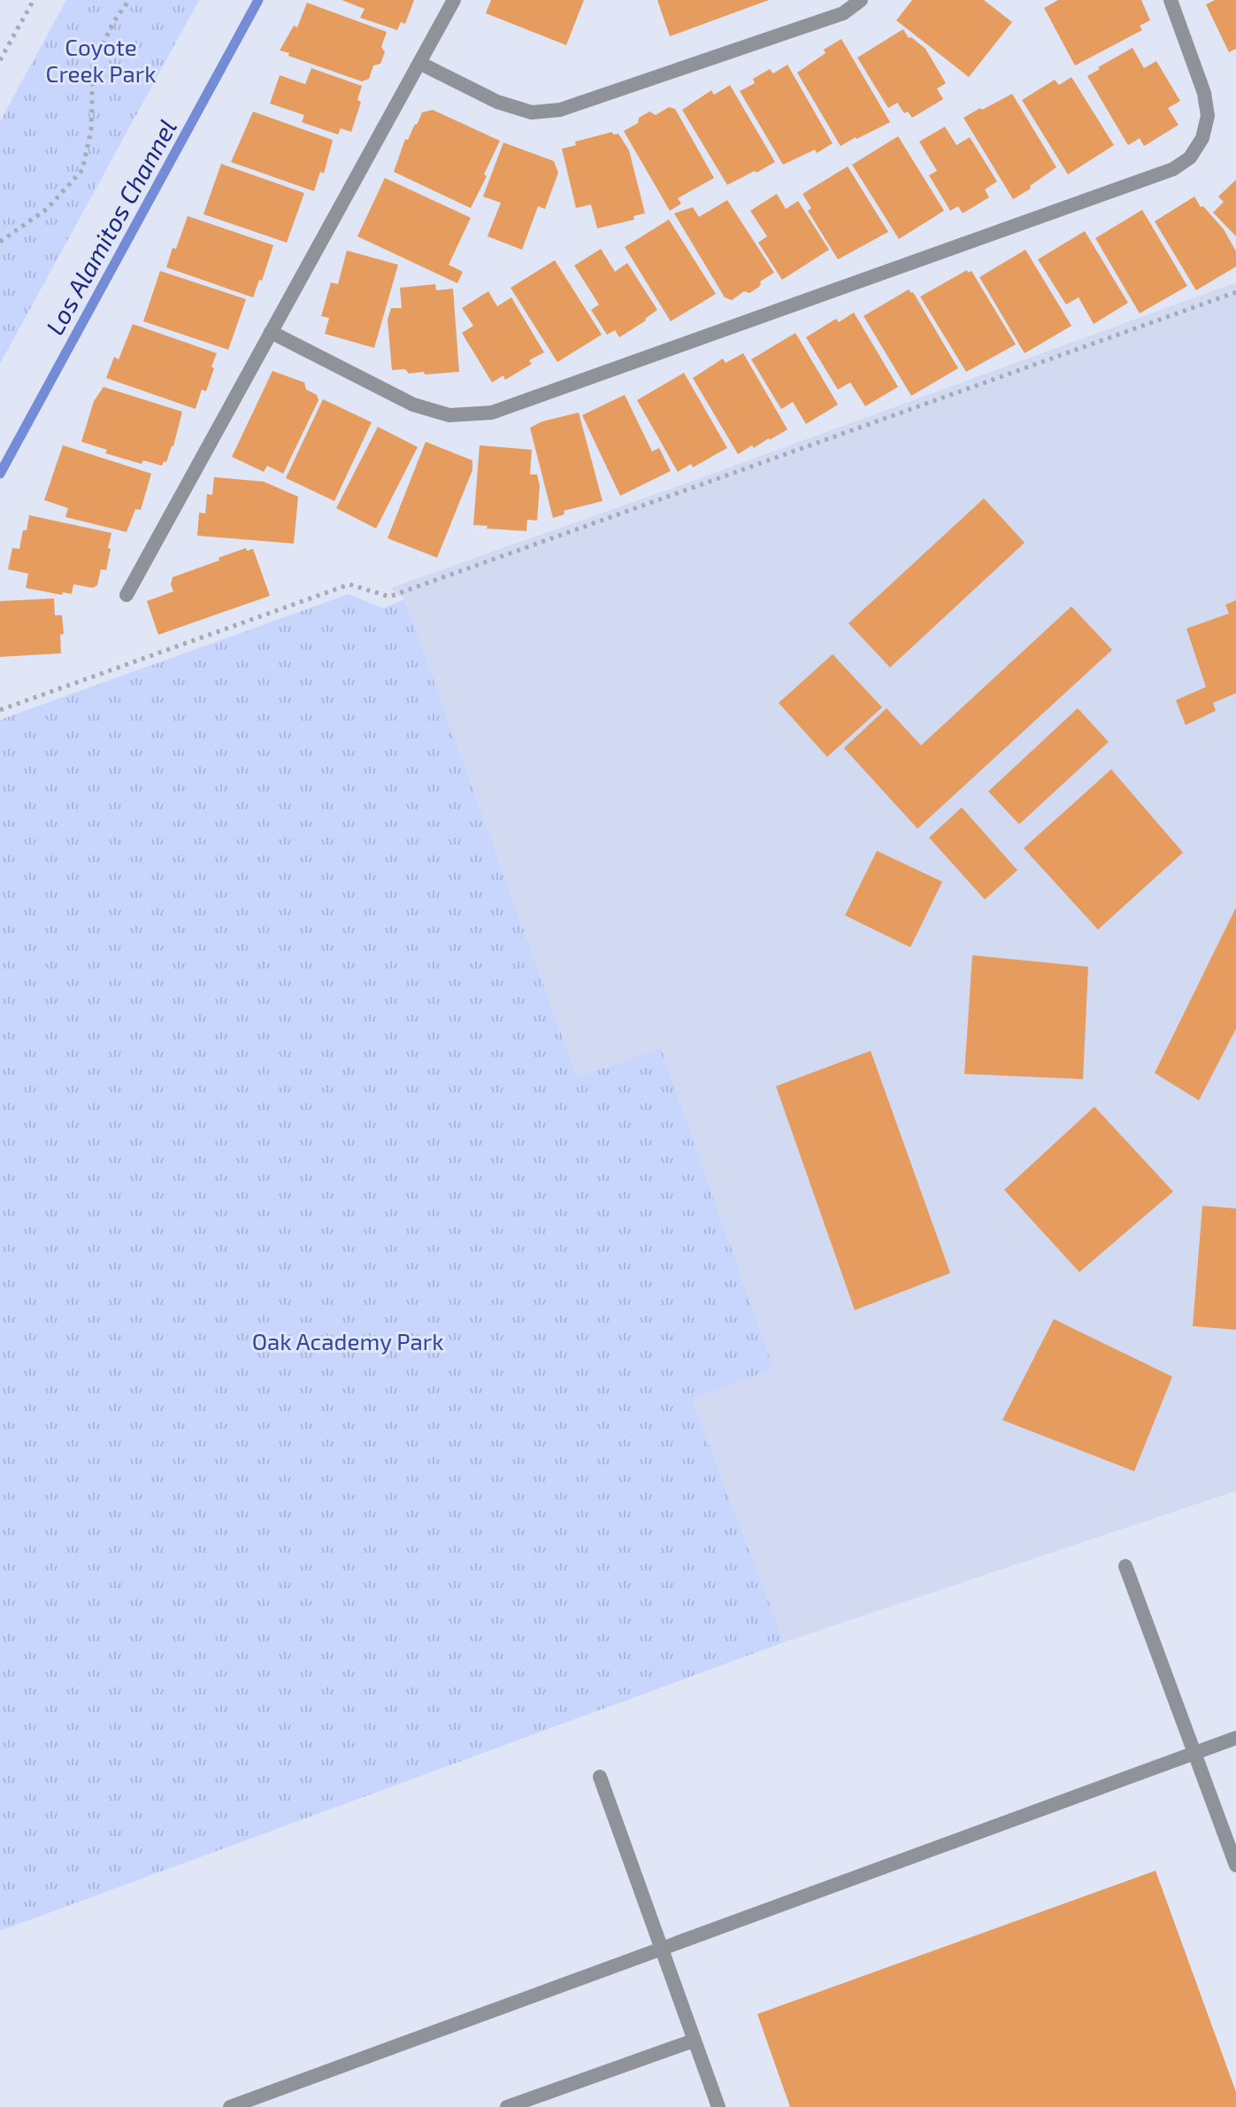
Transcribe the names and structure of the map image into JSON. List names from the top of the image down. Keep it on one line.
{"water":["Los Alamitos Channel"],"parks":["Coyote Creek Park","Oak Academy Park"]}
